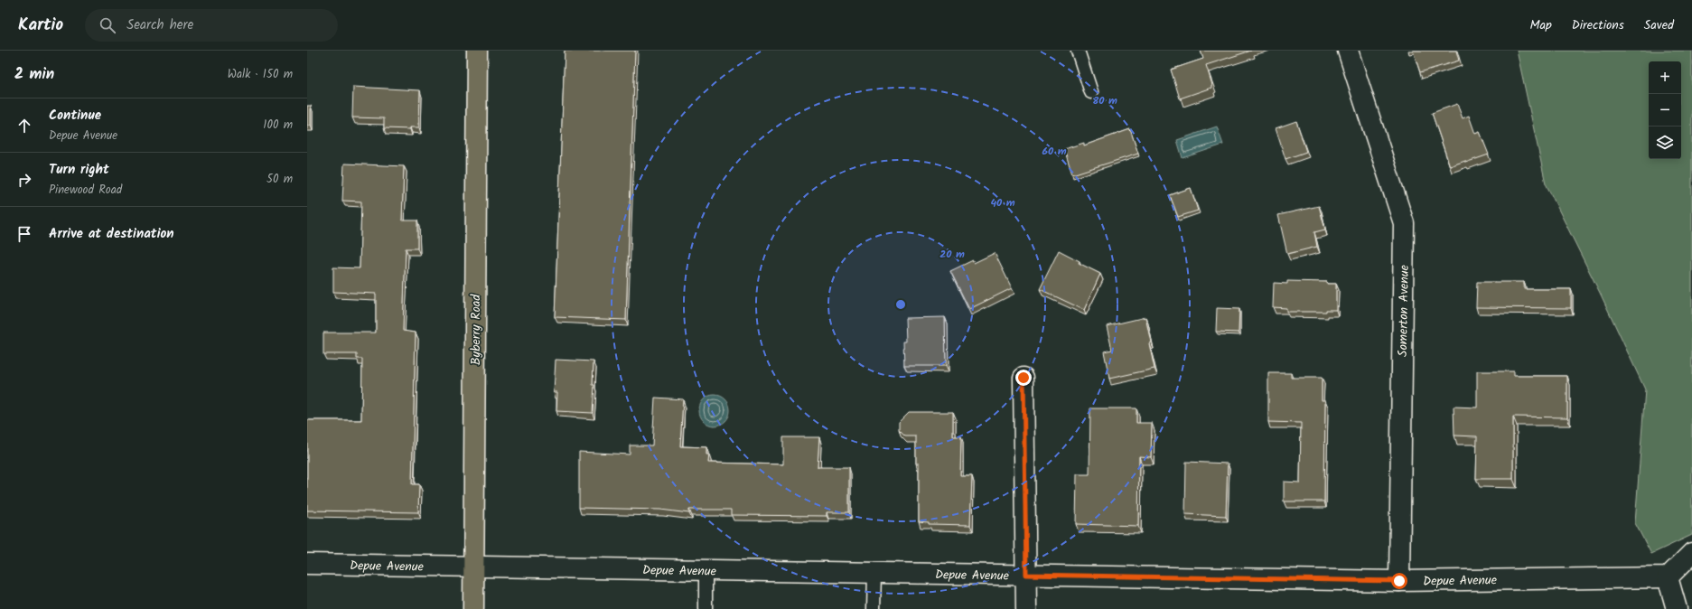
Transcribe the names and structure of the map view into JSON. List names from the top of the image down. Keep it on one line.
{"streets":{"main road":["Byberry Road"],"street":["Somerton Avenue","Depue Avenue"]},"crossings":[["Somerton Avenue","Depue Avenue"],["Byberry Road","Depue Avenue"]],"page":{"header":"Kartio","search":"Search here","nav":["Map","Directions","Saved"],"heading":["2 min","Walk · 150 m"],"map_buttons":["+","−"],"list":[["Continue","Depue Avenue","100 m"],["Turn right","Pinewood Road","50 m"],"Arrive at destination"]},"rings":["80 m","60 m","40 m","20 m"]}
